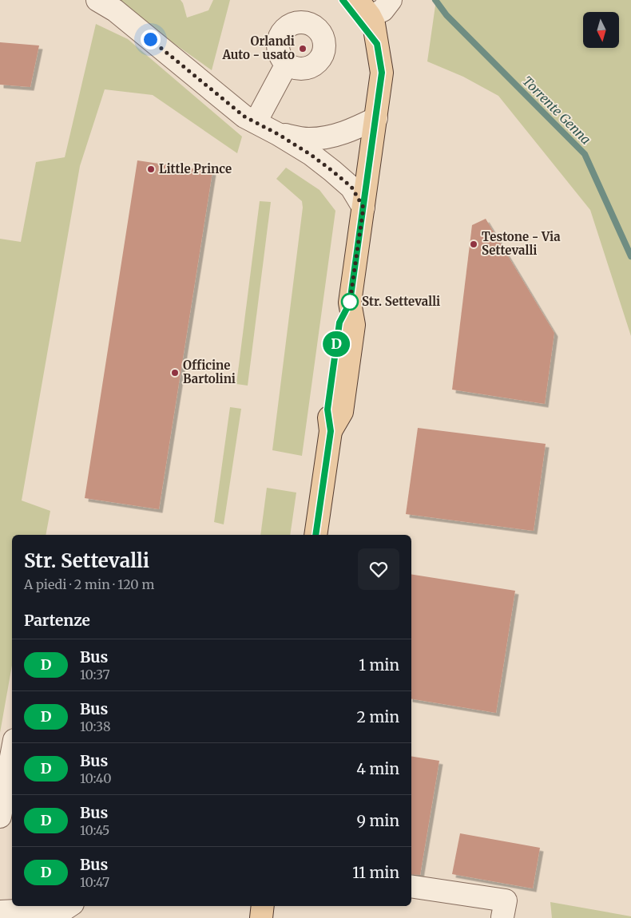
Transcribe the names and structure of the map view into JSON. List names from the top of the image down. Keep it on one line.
{"water":["Torrente Genna"],"places":["Orlandi Auto - usato","Little Prince","Testone - Via Settevalli","Str. Settevalli","Officine Bartolini"],"lines":["bus line D"],"north":"bottom","page":{"on_map":"D","heading":[["Str. Settevalli","A piedi · 2 min · 120 m"],"Partenze"],"list":[{"mark":"D","name":"Bus","note":"10:37","value":"1 min"},{"mark":"D","name":"Bus","note":"10:38","value":"2 min"},{"mark":"D","name":"Bus","note":"10:40","value":"4 min"},{"mark":"D","name":"Bus","note":"10:45","value":"9 min"},{"mark":"D","name":"Bus","note":"10:47","value":"11 min"}]}}
